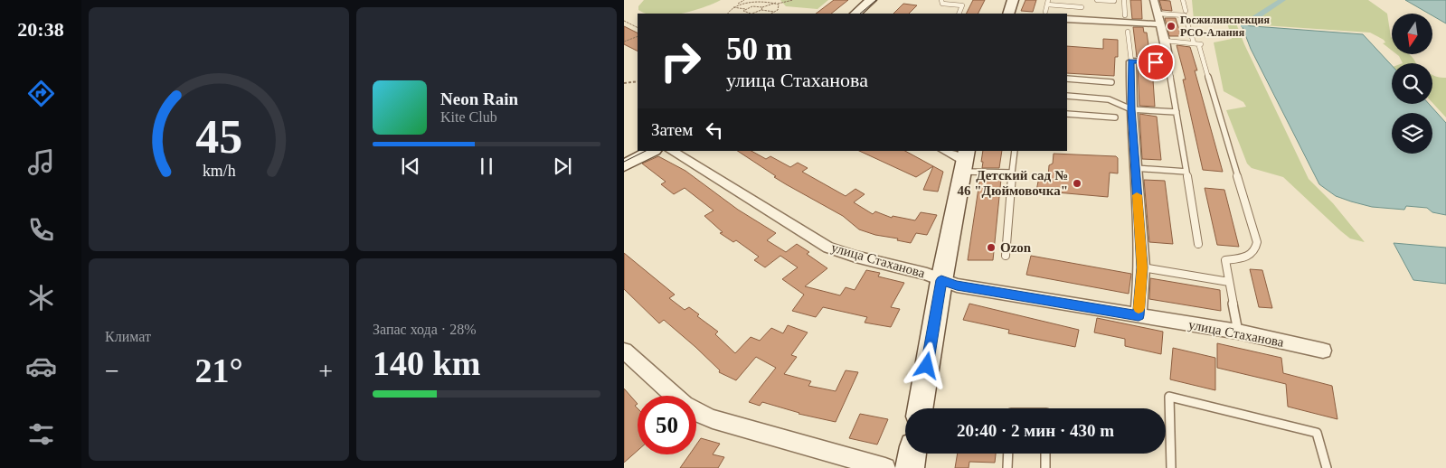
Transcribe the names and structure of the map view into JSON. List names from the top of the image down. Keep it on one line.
{"streets":{"street":["улица Стаханова"]},"places":["Госжилинспекция РСО-Алания","Детский сад № 46 \"Дюймовочка\"","Ozon"],"north":"bottom","page":{"tabs":"20:38","turn":["50 m","улица Стаханова"],"song":["Neon Rain","Kite Club"],"then":"Затем","tile":["Климат",["Запас хода · 28%","140 km"]],"heat":["−","21°","+"],"limit":"50","trip":"20:40 · 2 мин · 430 m","gauge":["45","km/h"]}}
